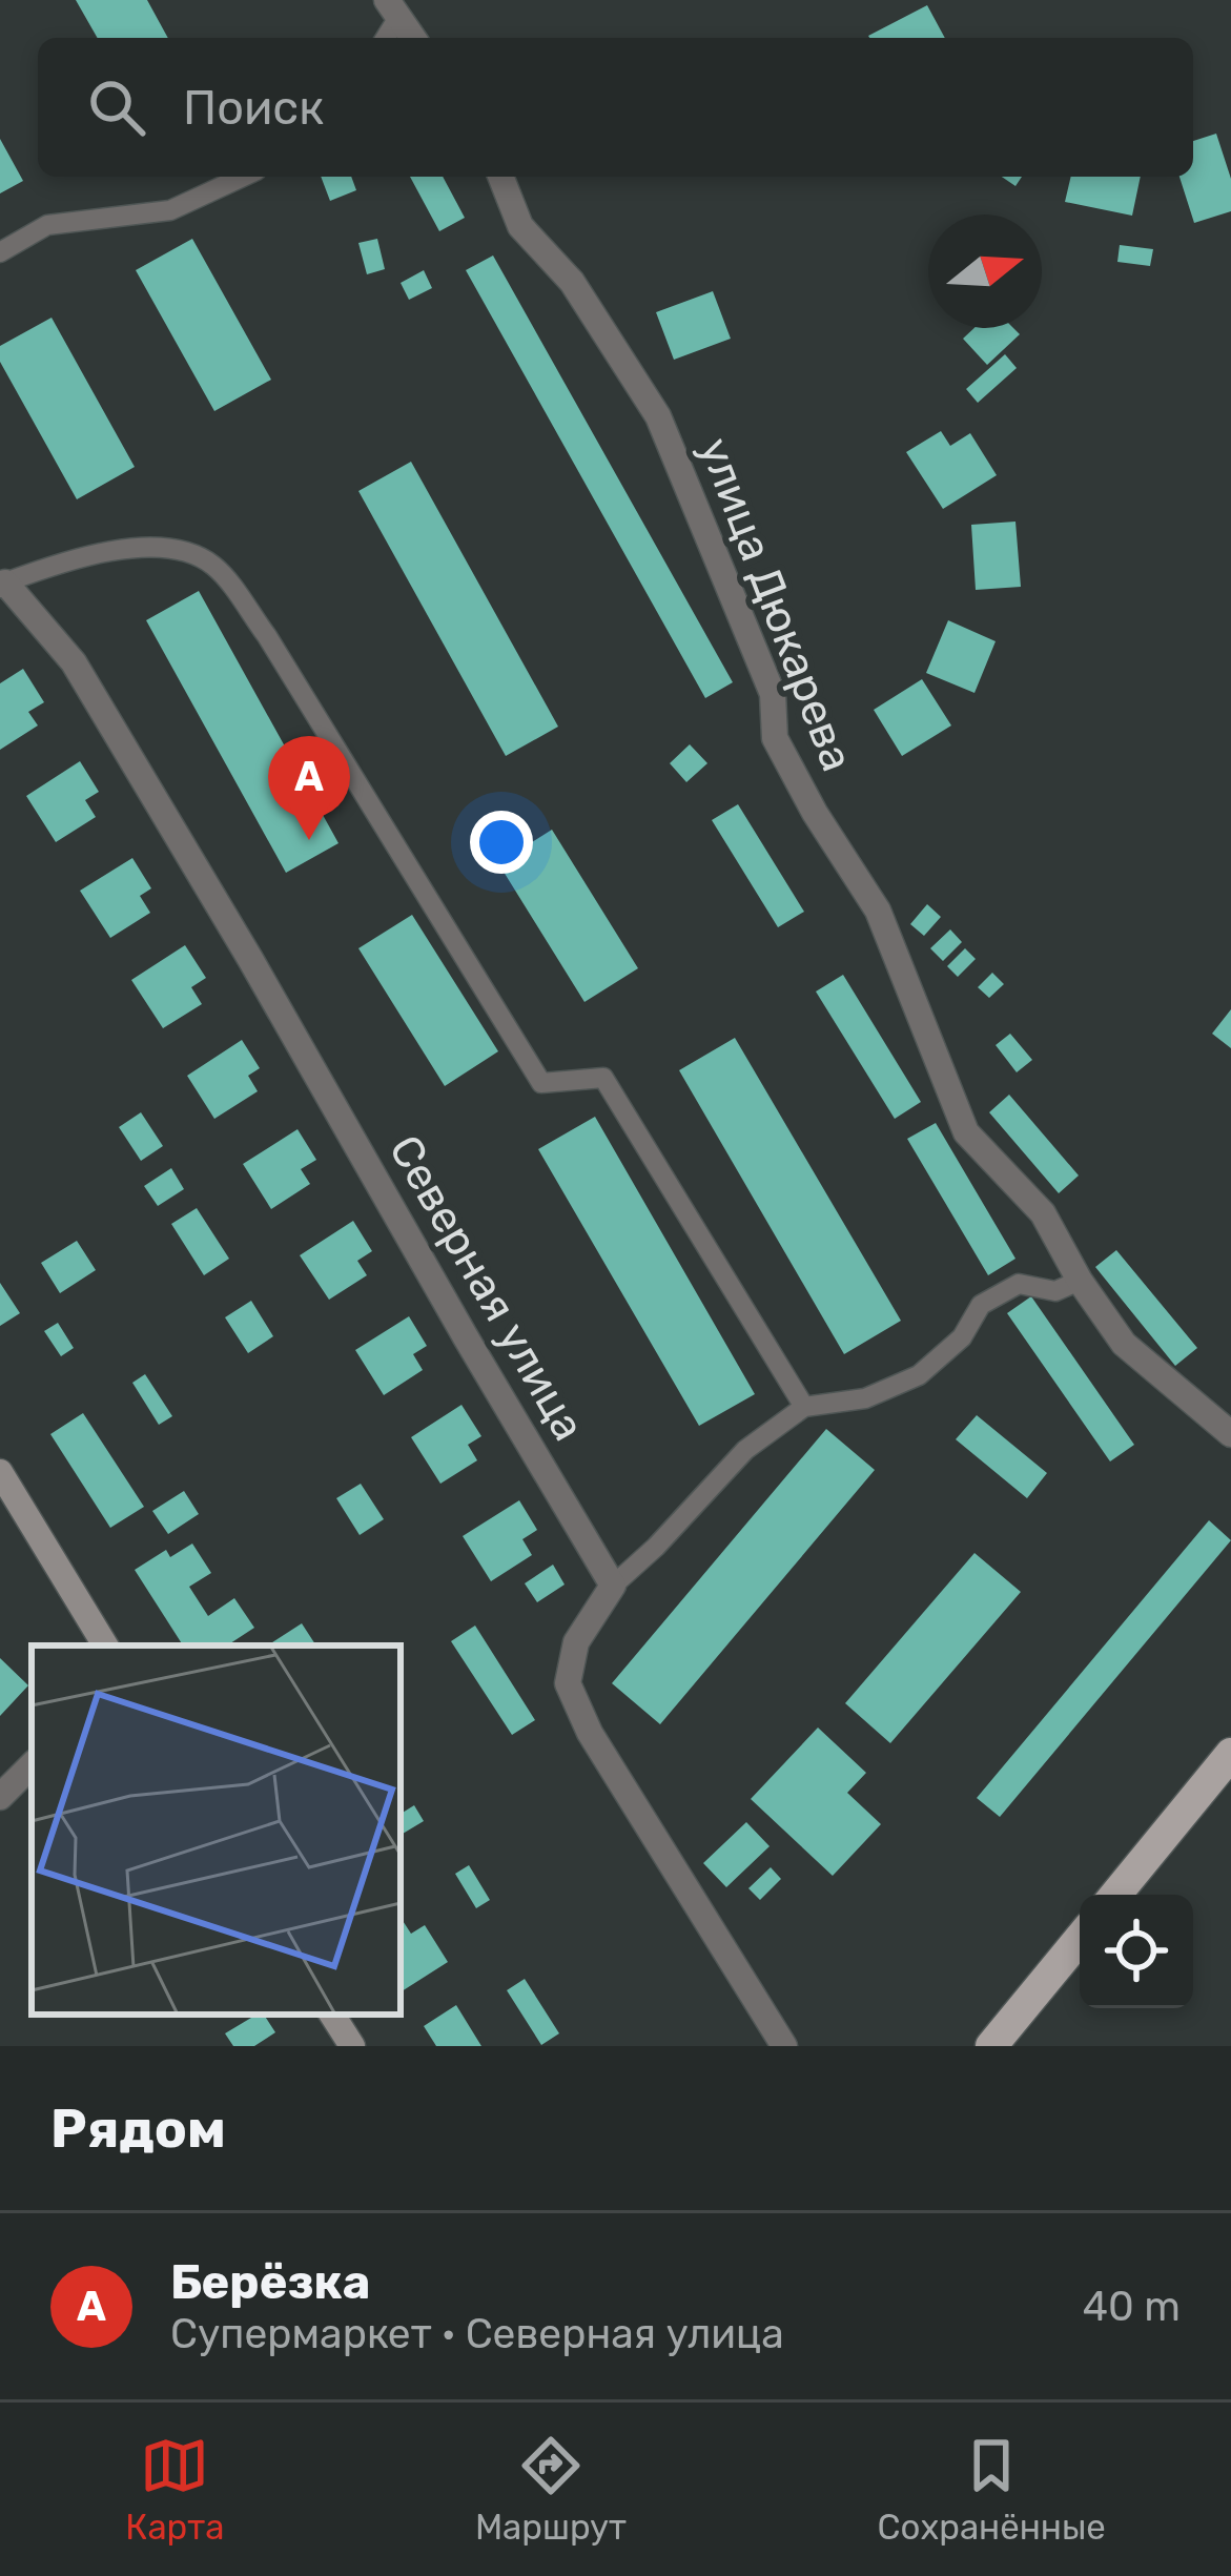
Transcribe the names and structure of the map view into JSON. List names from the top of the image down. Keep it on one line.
{"streets":{"street":["улица Дюкарева","Северная улица"]},"north":"right","page":{"search":"Поиск","pins":"A","heading":"Рядом","list":[{"mark":"A","name":"Берёзка","note":"Супермаркет · Северная улица","value":"40 m"}],"nav":["Карта","Маршрут","Сохранённые"]}}
